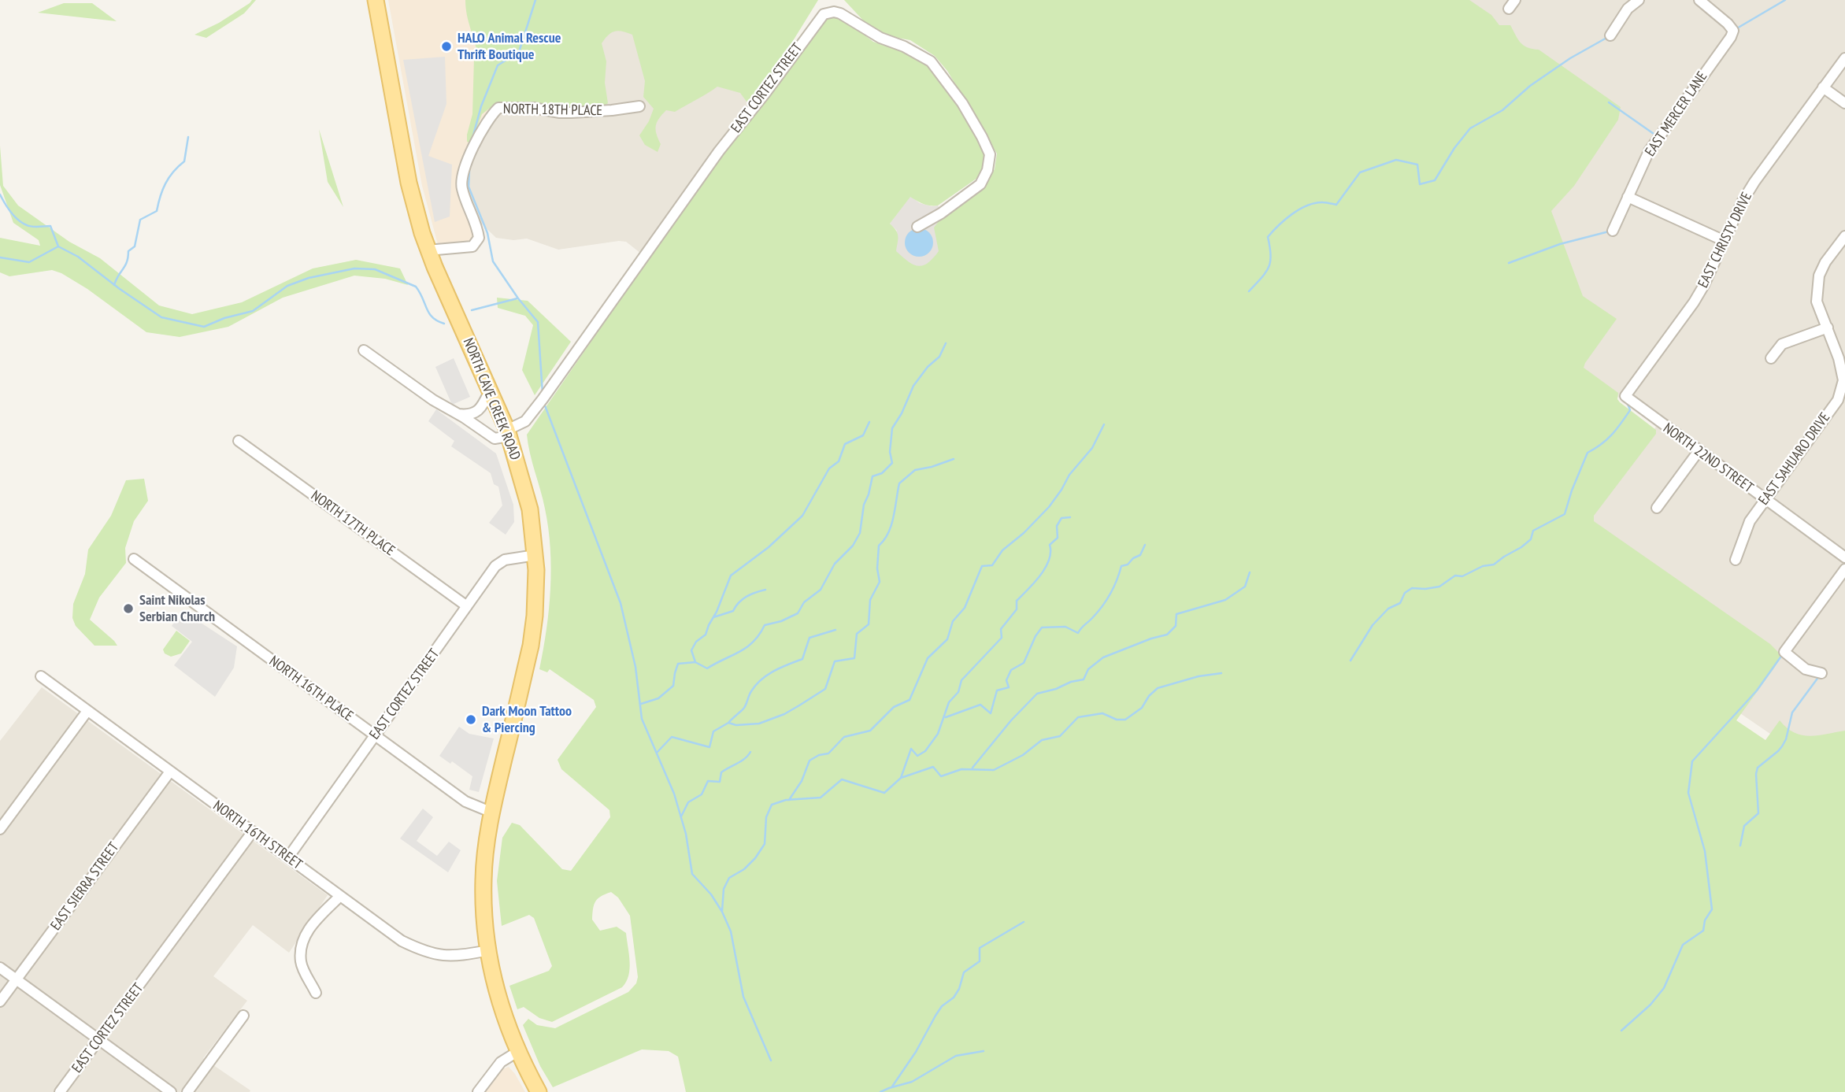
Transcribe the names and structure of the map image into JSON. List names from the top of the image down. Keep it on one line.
{"streets":{"main road":["NORTH CAVE CREEK ROAD"],"street":["EAST CORTEZ STREET","NORTH 18TH PLACE","EAST MERCER LANE","EAST CHRISTY DRIVE","NORTH 22ND STREET","EAST SAHUARO DRIVE","NORTH 17TH PLACE","NORTH 16TH PLACE","NORTH 16TH STREET","EAST SIERRA STREET"]},"crossings":[["EAST CORTEZ STREET","NORTH CAVE CREEK ROAD"],["EAST CORTEZ STREET","NORTH 17TH PLACE"],["EAST CORTEZ STREET","NORTH 16TH PLACE"],["EAST CORTEZ STREET","NORTH 16TH STREET"],["NORTH 18TH PLACE","NORTH CAVE CREEK ROAD"],["EAST CHRISTY DRIVE","NORTH 22ND STREET"],["NORTH CAVE CREEK ROAD","NORTH 16TH PLACE"],["NORTH CAVE CREEK ROAD","NORTH 16TH STREET"],["NORTH 22ND STREET","EAST SAHUARO DRIVE"],["NORTH 16TH STREET","EAST SIERRA STREET"]],"places":["HALO Animal Rescue Thrift Boutique","Saint Nikolas Serbian Church","Dark Moon Tattoo & Piercing"]}
